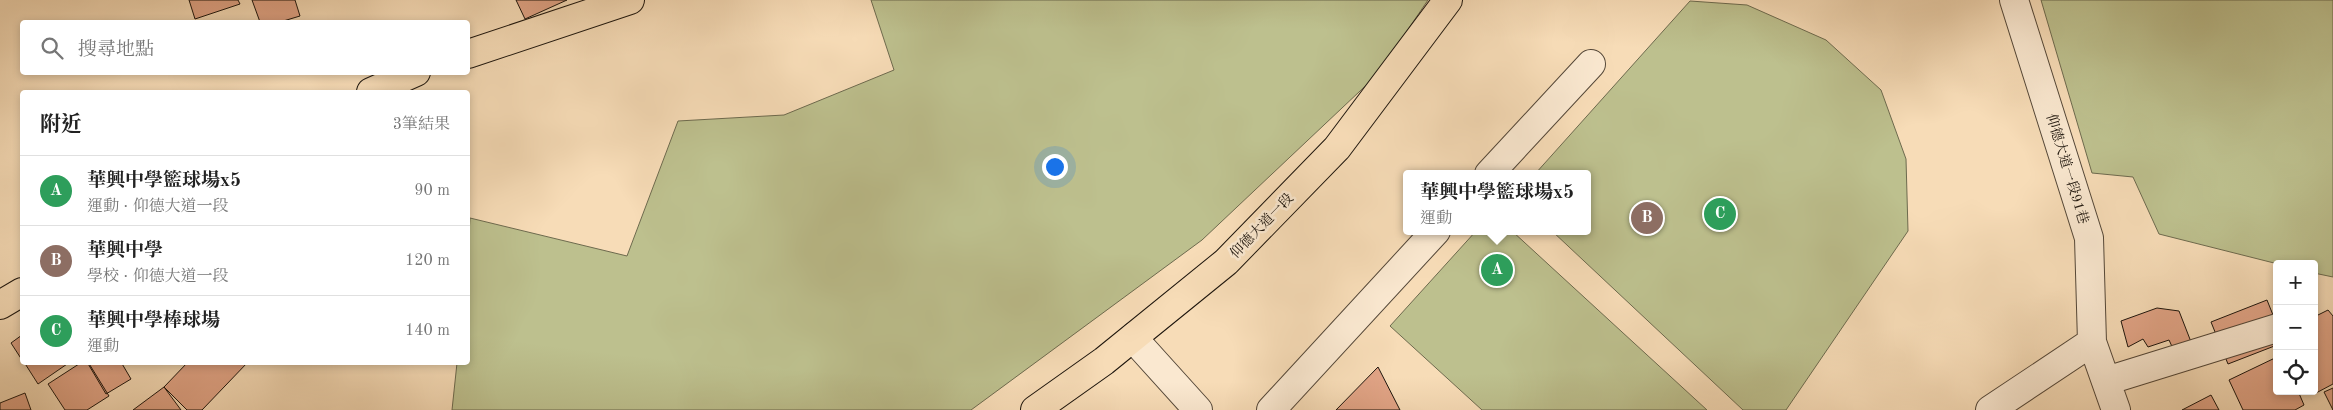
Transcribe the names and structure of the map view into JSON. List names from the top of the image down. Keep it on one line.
{"streets":{"main road":["仰德大道一段"],"lane":["仰德大道一段91巷"]},"page":{"search":"搜尋地點","heading":["附近","3筆結果"],"list":[{"mark":"A","name":"華興中學籃球場x5","note":"運動 · 仰德大道一段","value":"90 m"},{"mark":"B","name":"華興中學","note":"學校 · 仰德大道一段","value":"120 m"},{"mark":"C","name":"華興中學棒球場","note":"運動","value":"140 m"}],"popup":["華興中學籃球場x5","運動"],"pins":["C","B","A"],"map_buttons":["+","−"]}}
